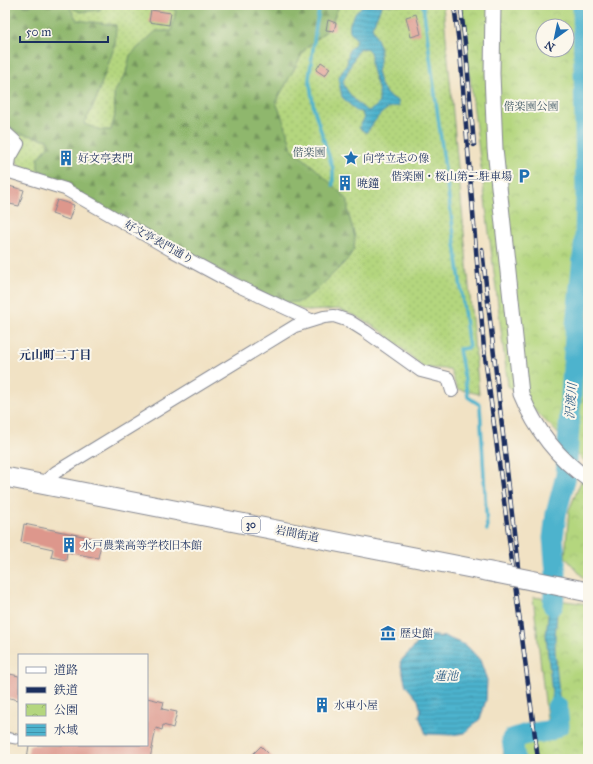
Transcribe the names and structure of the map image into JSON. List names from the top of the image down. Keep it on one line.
{"streets":{"main road":["30","岩間街道"],"street":["好文亭表門通り"]},"districts":["元山町二丁目"],"water":["沢渡川","蓮池"],"parks":["偕楽園公園","偕楽園"],"places":{"building":["好文亭表門","暁鐘","水戸農業高等学校旧本館","水車小屋"],"place":["向学立志の像"],"parking":["偕楽園・桜山第二駐車場"],"museum":["歴史館"]},"legend":["道路","鉄道","公園","水域"],"scale_bar":"50 m","north":"bottom left"}
